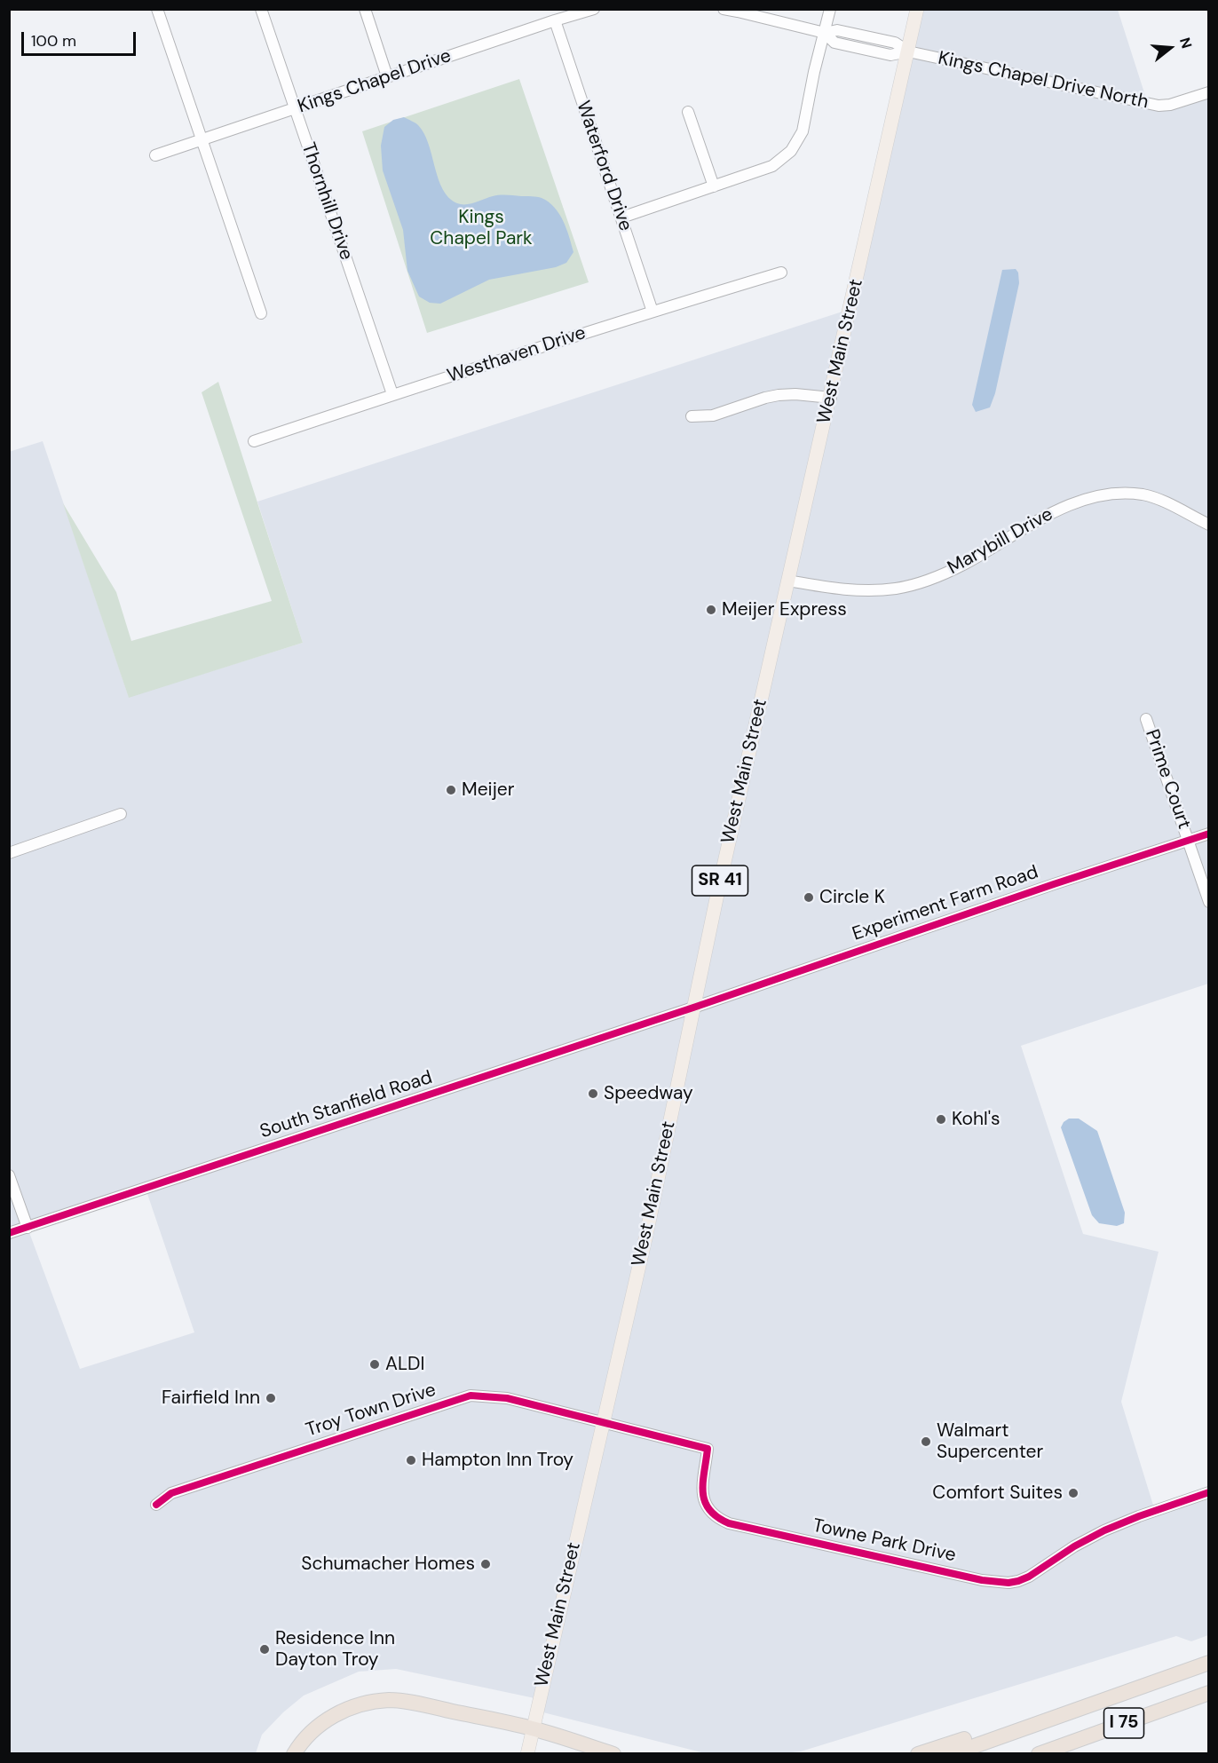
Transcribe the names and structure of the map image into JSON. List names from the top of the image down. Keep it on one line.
{"streets":{"highway":["I 75"],"main road":["West Main Street","SR 41"],"street":["Kings Chapel Drive North","Kings Chapel Drive","Waterford Drive","Thornhill Drive","Westhaven Drive","Marybill Drive","Prime Court","Experiment Farm Road","South Stanfield Road","Troy Town Drive","Towne Park Drive"]},"crossings":[["Kings Chapel Drive North","West Main Street"],["Kings Chapel Drive","Waterford Drive"],["Kings Chapel Drive","Thornhill Drive"],["Waterford Drive","Westhaven Drive"],["Thornhill Drive","Westhaven Drive"],["West Main Street","Marybill Drive"],["West Main Street","Experiment Farm Road"],["West Main Street","South Stanfield Road"],["West Main Street","Troy Town Drive"],["West Main Street","Towne Park Drive"],["Prime Court","Experiment Farm Road"],["Experiment Farm Road","South Stanfield Road"],["Troy Town Drive","Towne Park Drive"]],"parks":["Kings Chapel Park"],"places":["Meijer Express","Meijer","Circle K","Speedway","Kohl's","ALDI","Fairfield Inn","Walmart Supercenter","Hampton Inn Troy","Comfort Suites","Schumacher Homes","Residence Inn Dayton Troy"],"scale_bar":"100 m","north":"right"}
